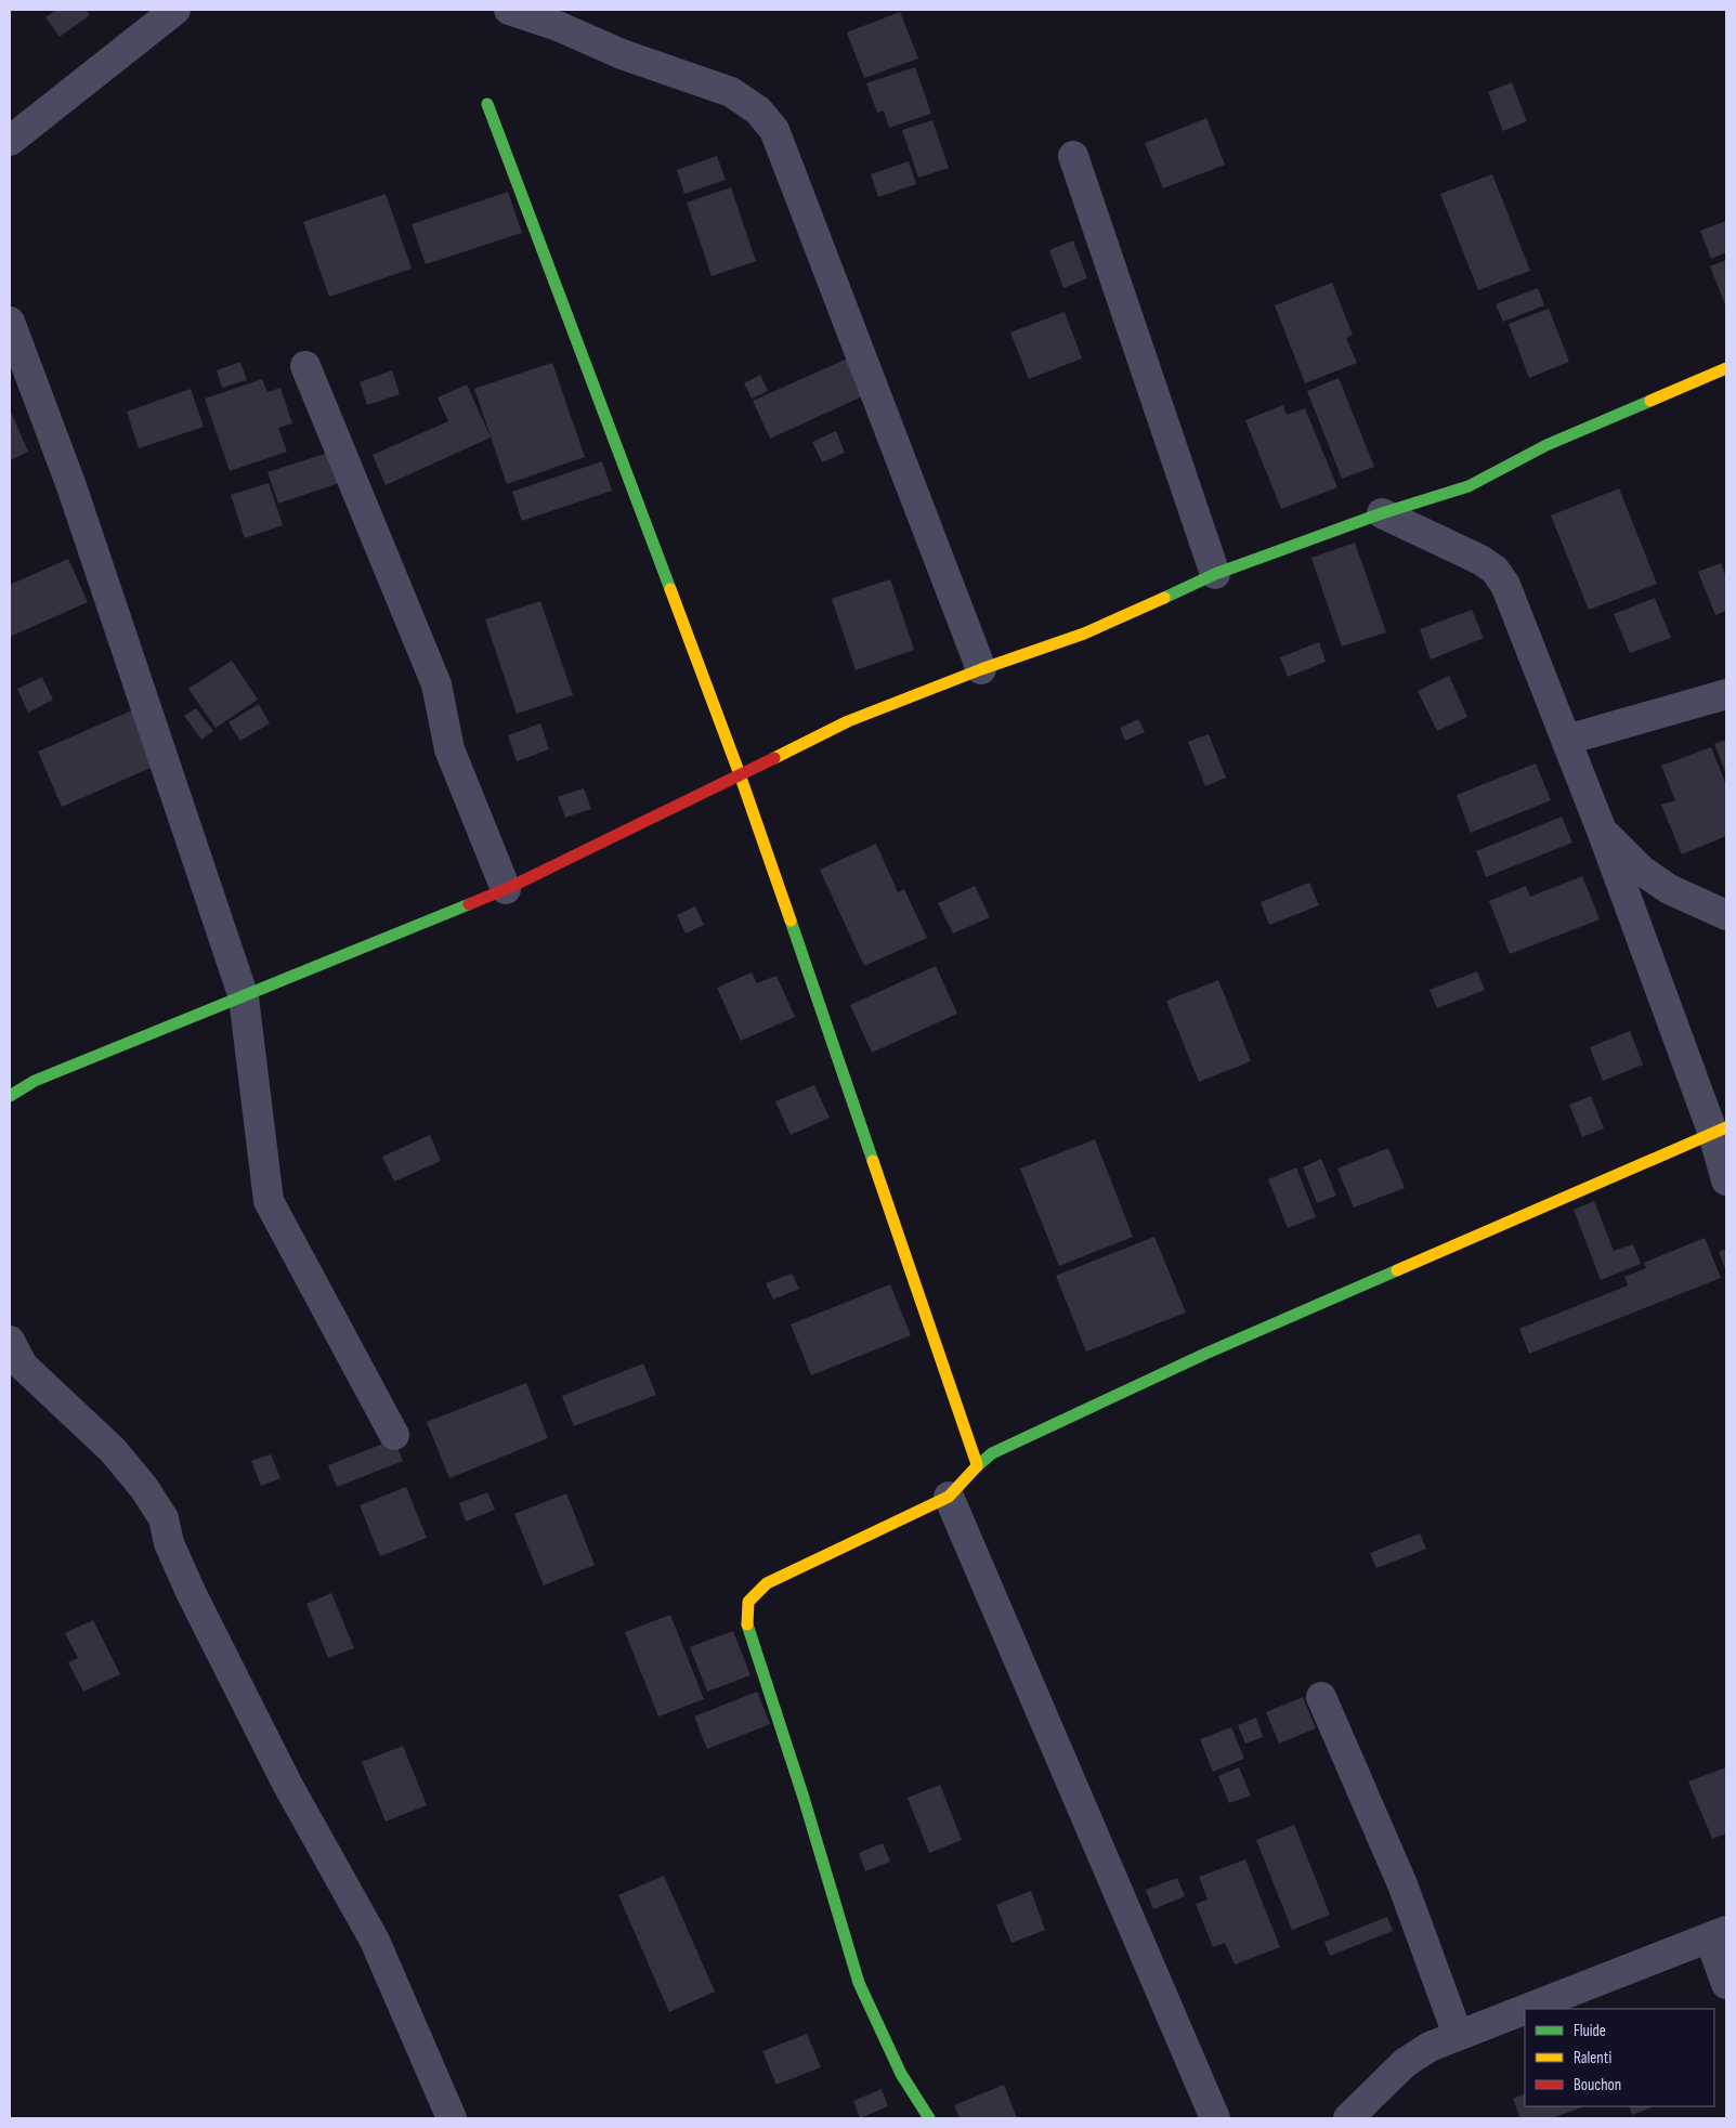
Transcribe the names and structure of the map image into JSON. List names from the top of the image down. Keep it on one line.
{"legend":["Fluide","Ralenti","Bouchon"]}
